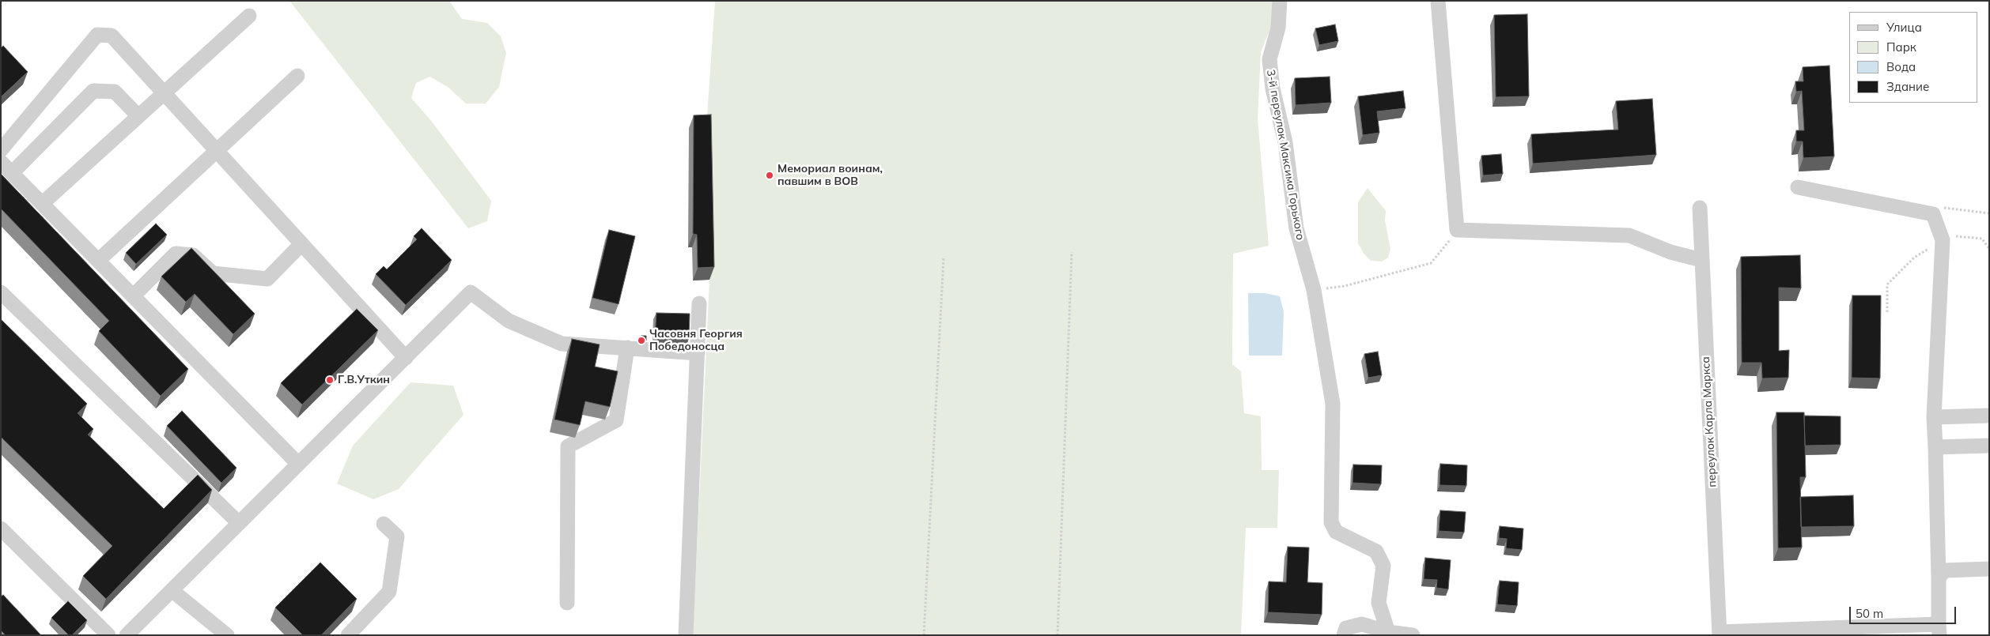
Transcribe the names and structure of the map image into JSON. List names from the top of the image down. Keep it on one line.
{"streets":{"street":["3-й переулок Максима Горького","переулок Карла Маркса"]},"places":["Мемориал воинам, павшим в ВОВ","Часовня Георгия Победоносца","Г.В.Уткин"],"legend":["Улица","Парк","Вода","Здание"],"scale_bar":"50 m"}
